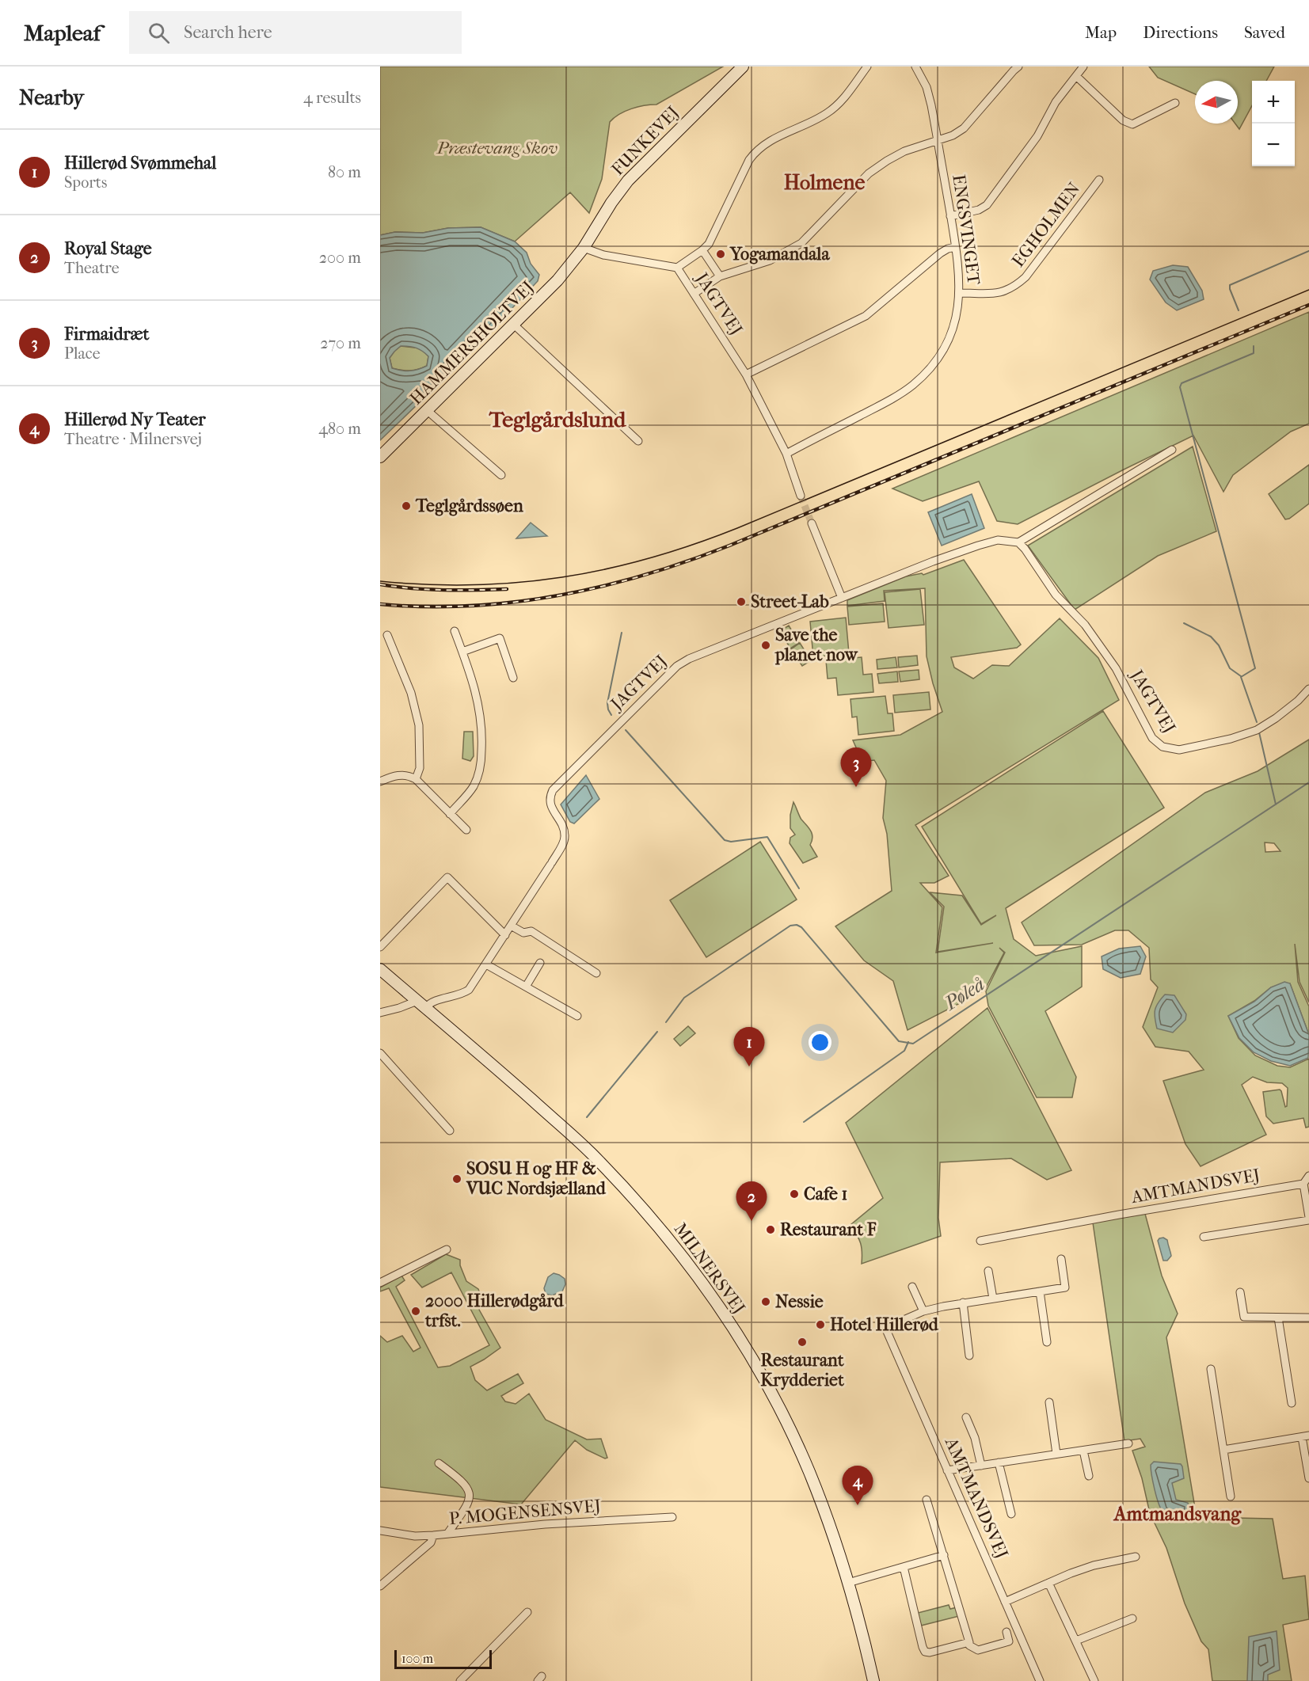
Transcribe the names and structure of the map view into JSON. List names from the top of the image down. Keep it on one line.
{"streets":{"street":["FUNKEVEJ","EGHOLMEN","ENGSVINGET","JAGTVEJ","HAMMERSHOLTVEJ","AMTMANDSVEJ","MILNERSVEJ","P. MOGENSENSVEJ"]},"crossings":[["FUNKEVEJ","JAGTVEJ"],["FUNKEVEJ","HAMMERSHOLTVEJ"],["EGHOLMEN","ENGSVINGET"],["ENGSVINGET","JAGTVEJ"],["JAGTVEJ","HAMMERSHOLTVEJ"]],"districts":["Holmene","Teglgårdslund","Amtmandsvang"],"water":["Pøleå"],"parks":["Præstevang Skov"],"places":["Yogamandala","Teglgårdssøen","Street-Lab","Save the planet now","SOSU H og HF & VUC Nordsjælland","Cafe 1","Restaurant F","Nessie","2000 Hillerødgård trfst.","Hotel Hillerød","Restaurant Krydderiet"],"scale_bar":"100 m","north":"left","page":{"header":"Mapleaf","search":"Search here","nav":["Map","Directions","Saved"],"heading":["Nearby","4 results"],"map_buttons":["+","−"],"list":[{"mark":"1","name":"Hillerød Svømmehal","note":"Sports","value":"80 m"},{"mark":"2","name":"Royal Stage","note":"Theatre","value":"200 m"},{"mark":"3","name":"Firmaidræt","note":"Place","value":"270 m"},{"mark":"4","name":"Hillerød Ny Teater","note":"Theatre · Milnersvej","value":"480 m"}],"pins":["3","1","2","4"],"scale":"100 m"}}
